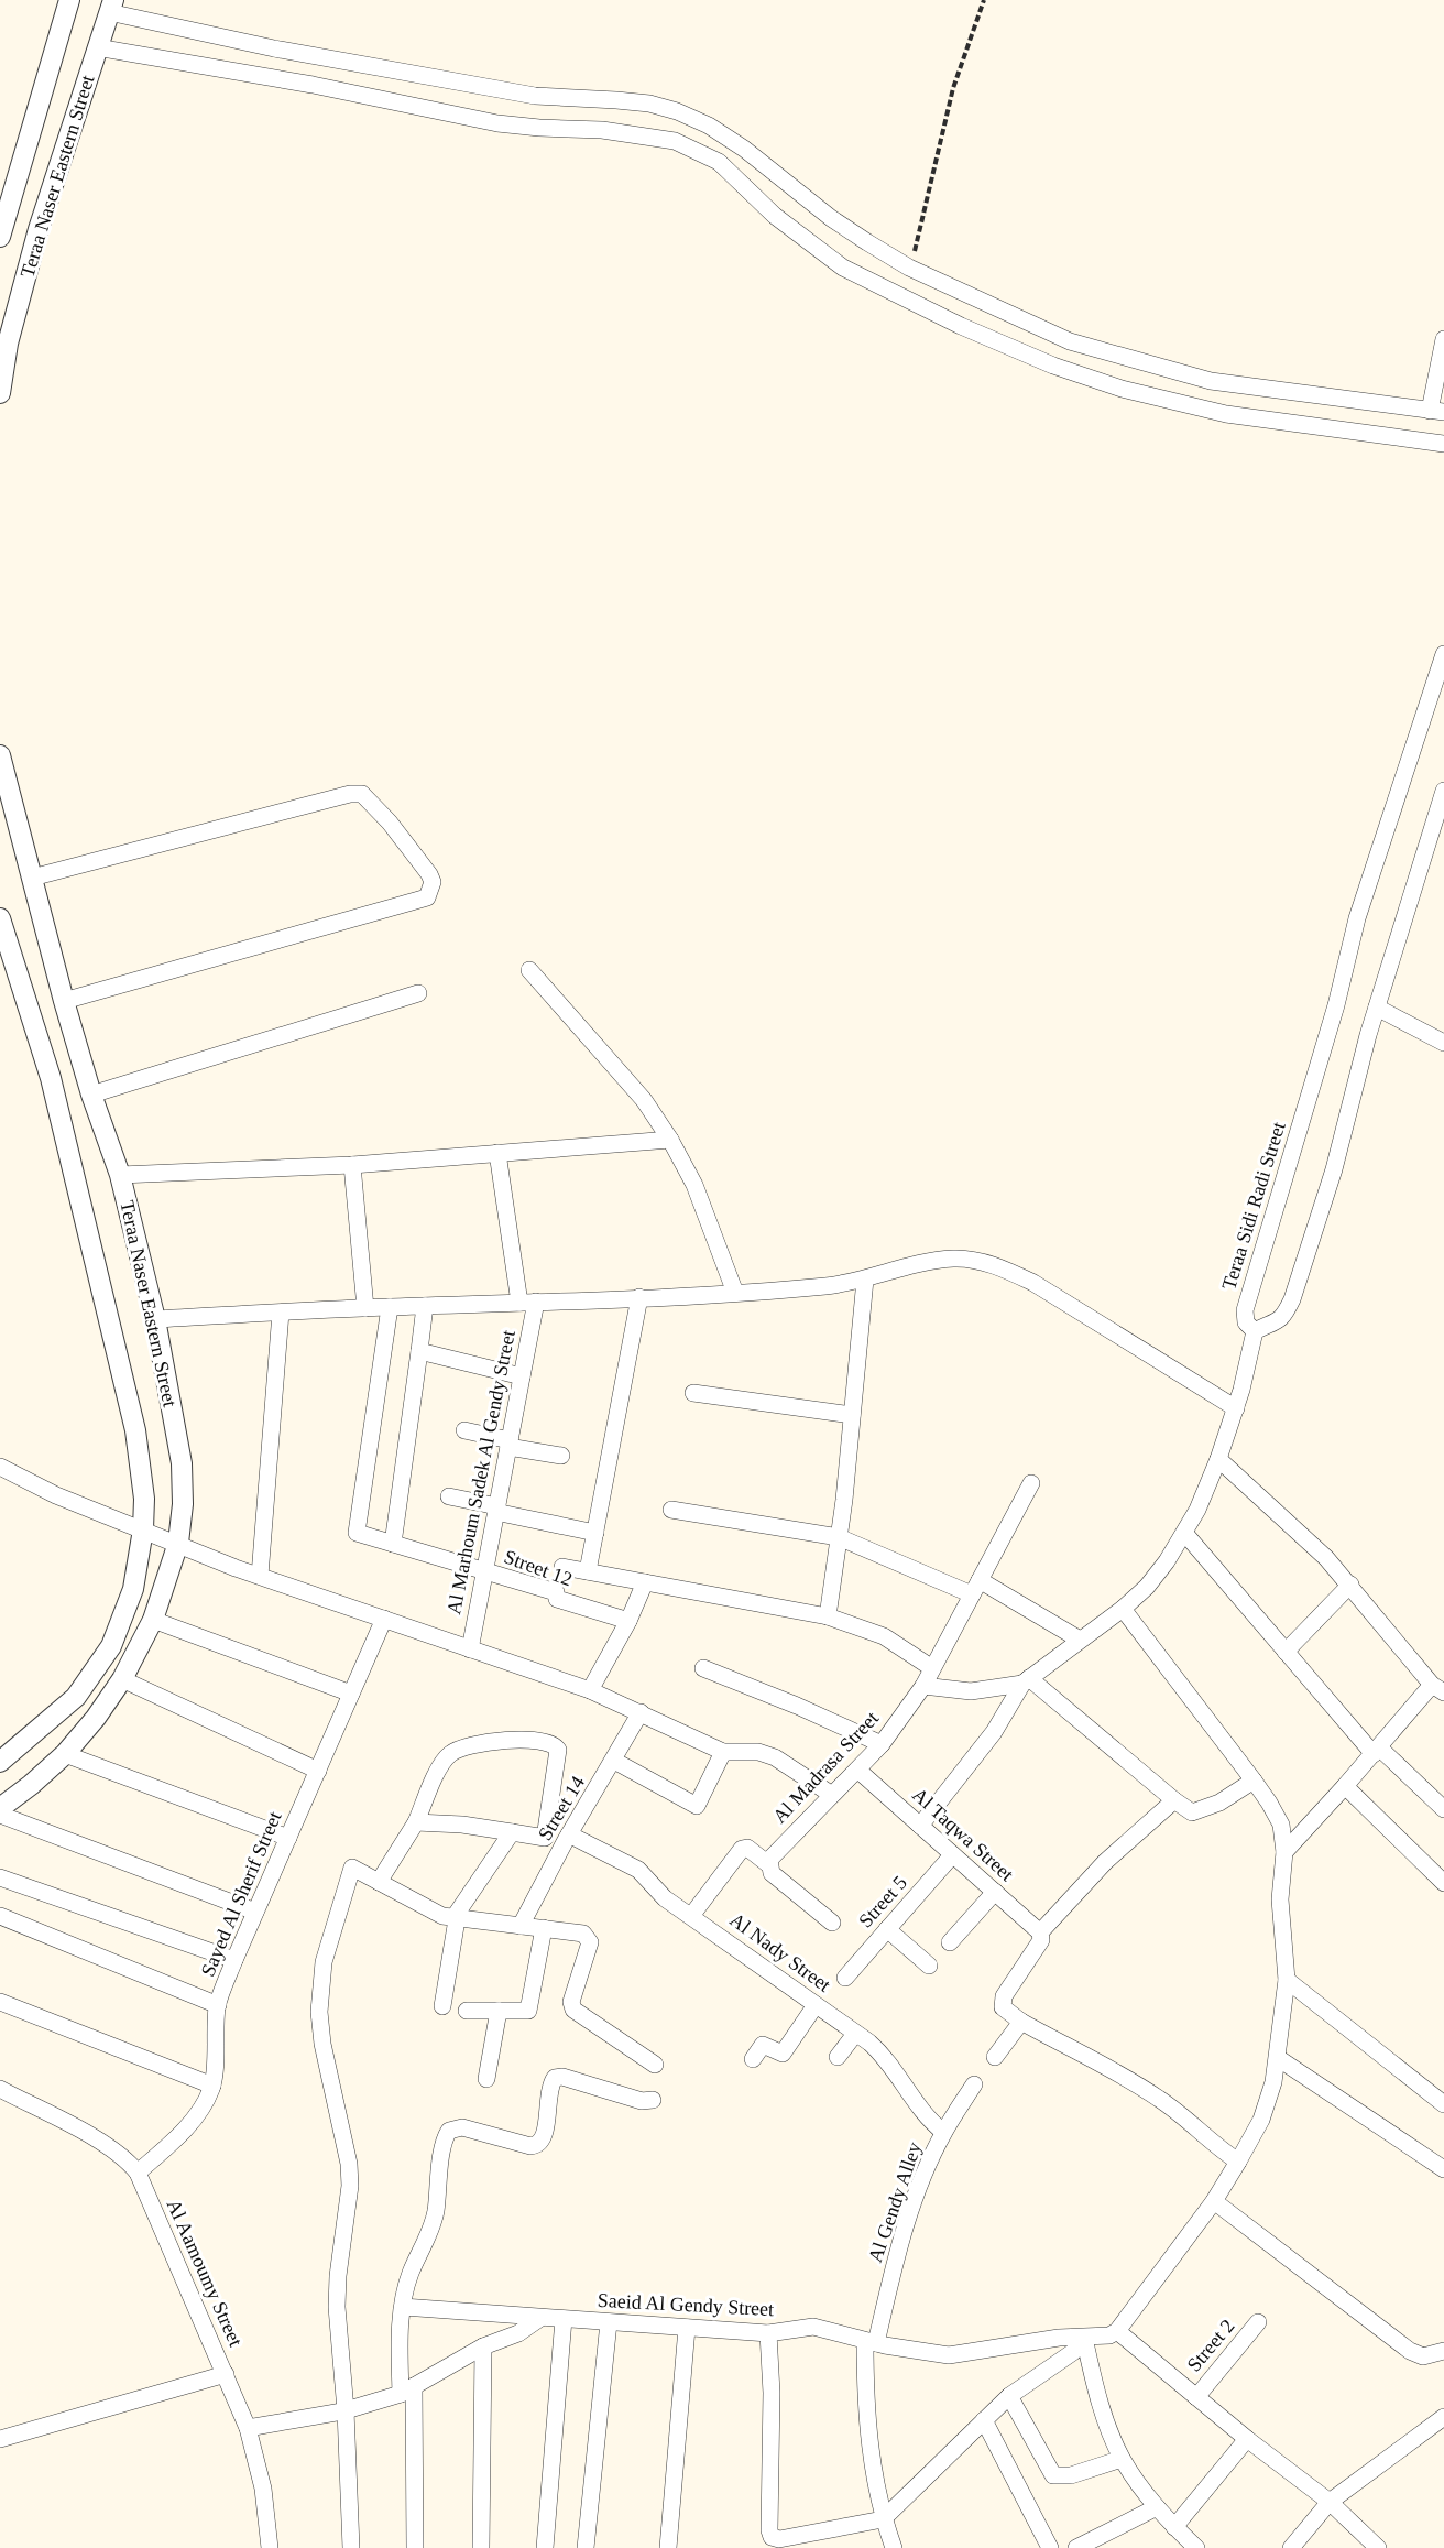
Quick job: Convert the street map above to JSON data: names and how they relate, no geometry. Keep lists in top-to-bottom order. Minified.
{"streets":{"street":["Teraa Naser Eastern Street","Teraa Sidi Radi Street","Al Marhoum Sadek Al Gendy Street","Street 12","Al Madrasa Street","Street 14","Al Taqwa Street","Sayed Al Sherif Street","Street 5","Al Nady Street","Al Gendy Alley","Al Aamoumy Street","Saeid Al Gendy Street","Street 2"]},"crossings":[["Teraa Sidi Radi Street","Al Taqwa Street"],["Al Marhoum Sadek Al Gendy Street","Street 12"],["Al Madrasa Street","Al Taqwa Street"],["Street 14","Al Nady Street"],["Al Taqwa Street","Street 5"],["Sayed Al Sherif Street","Al Aamoumy Street"],["Al Nady Street","Al Gendy Alley"],["Al Gendy Alley","Saeid Al Gendy Street"]]}
